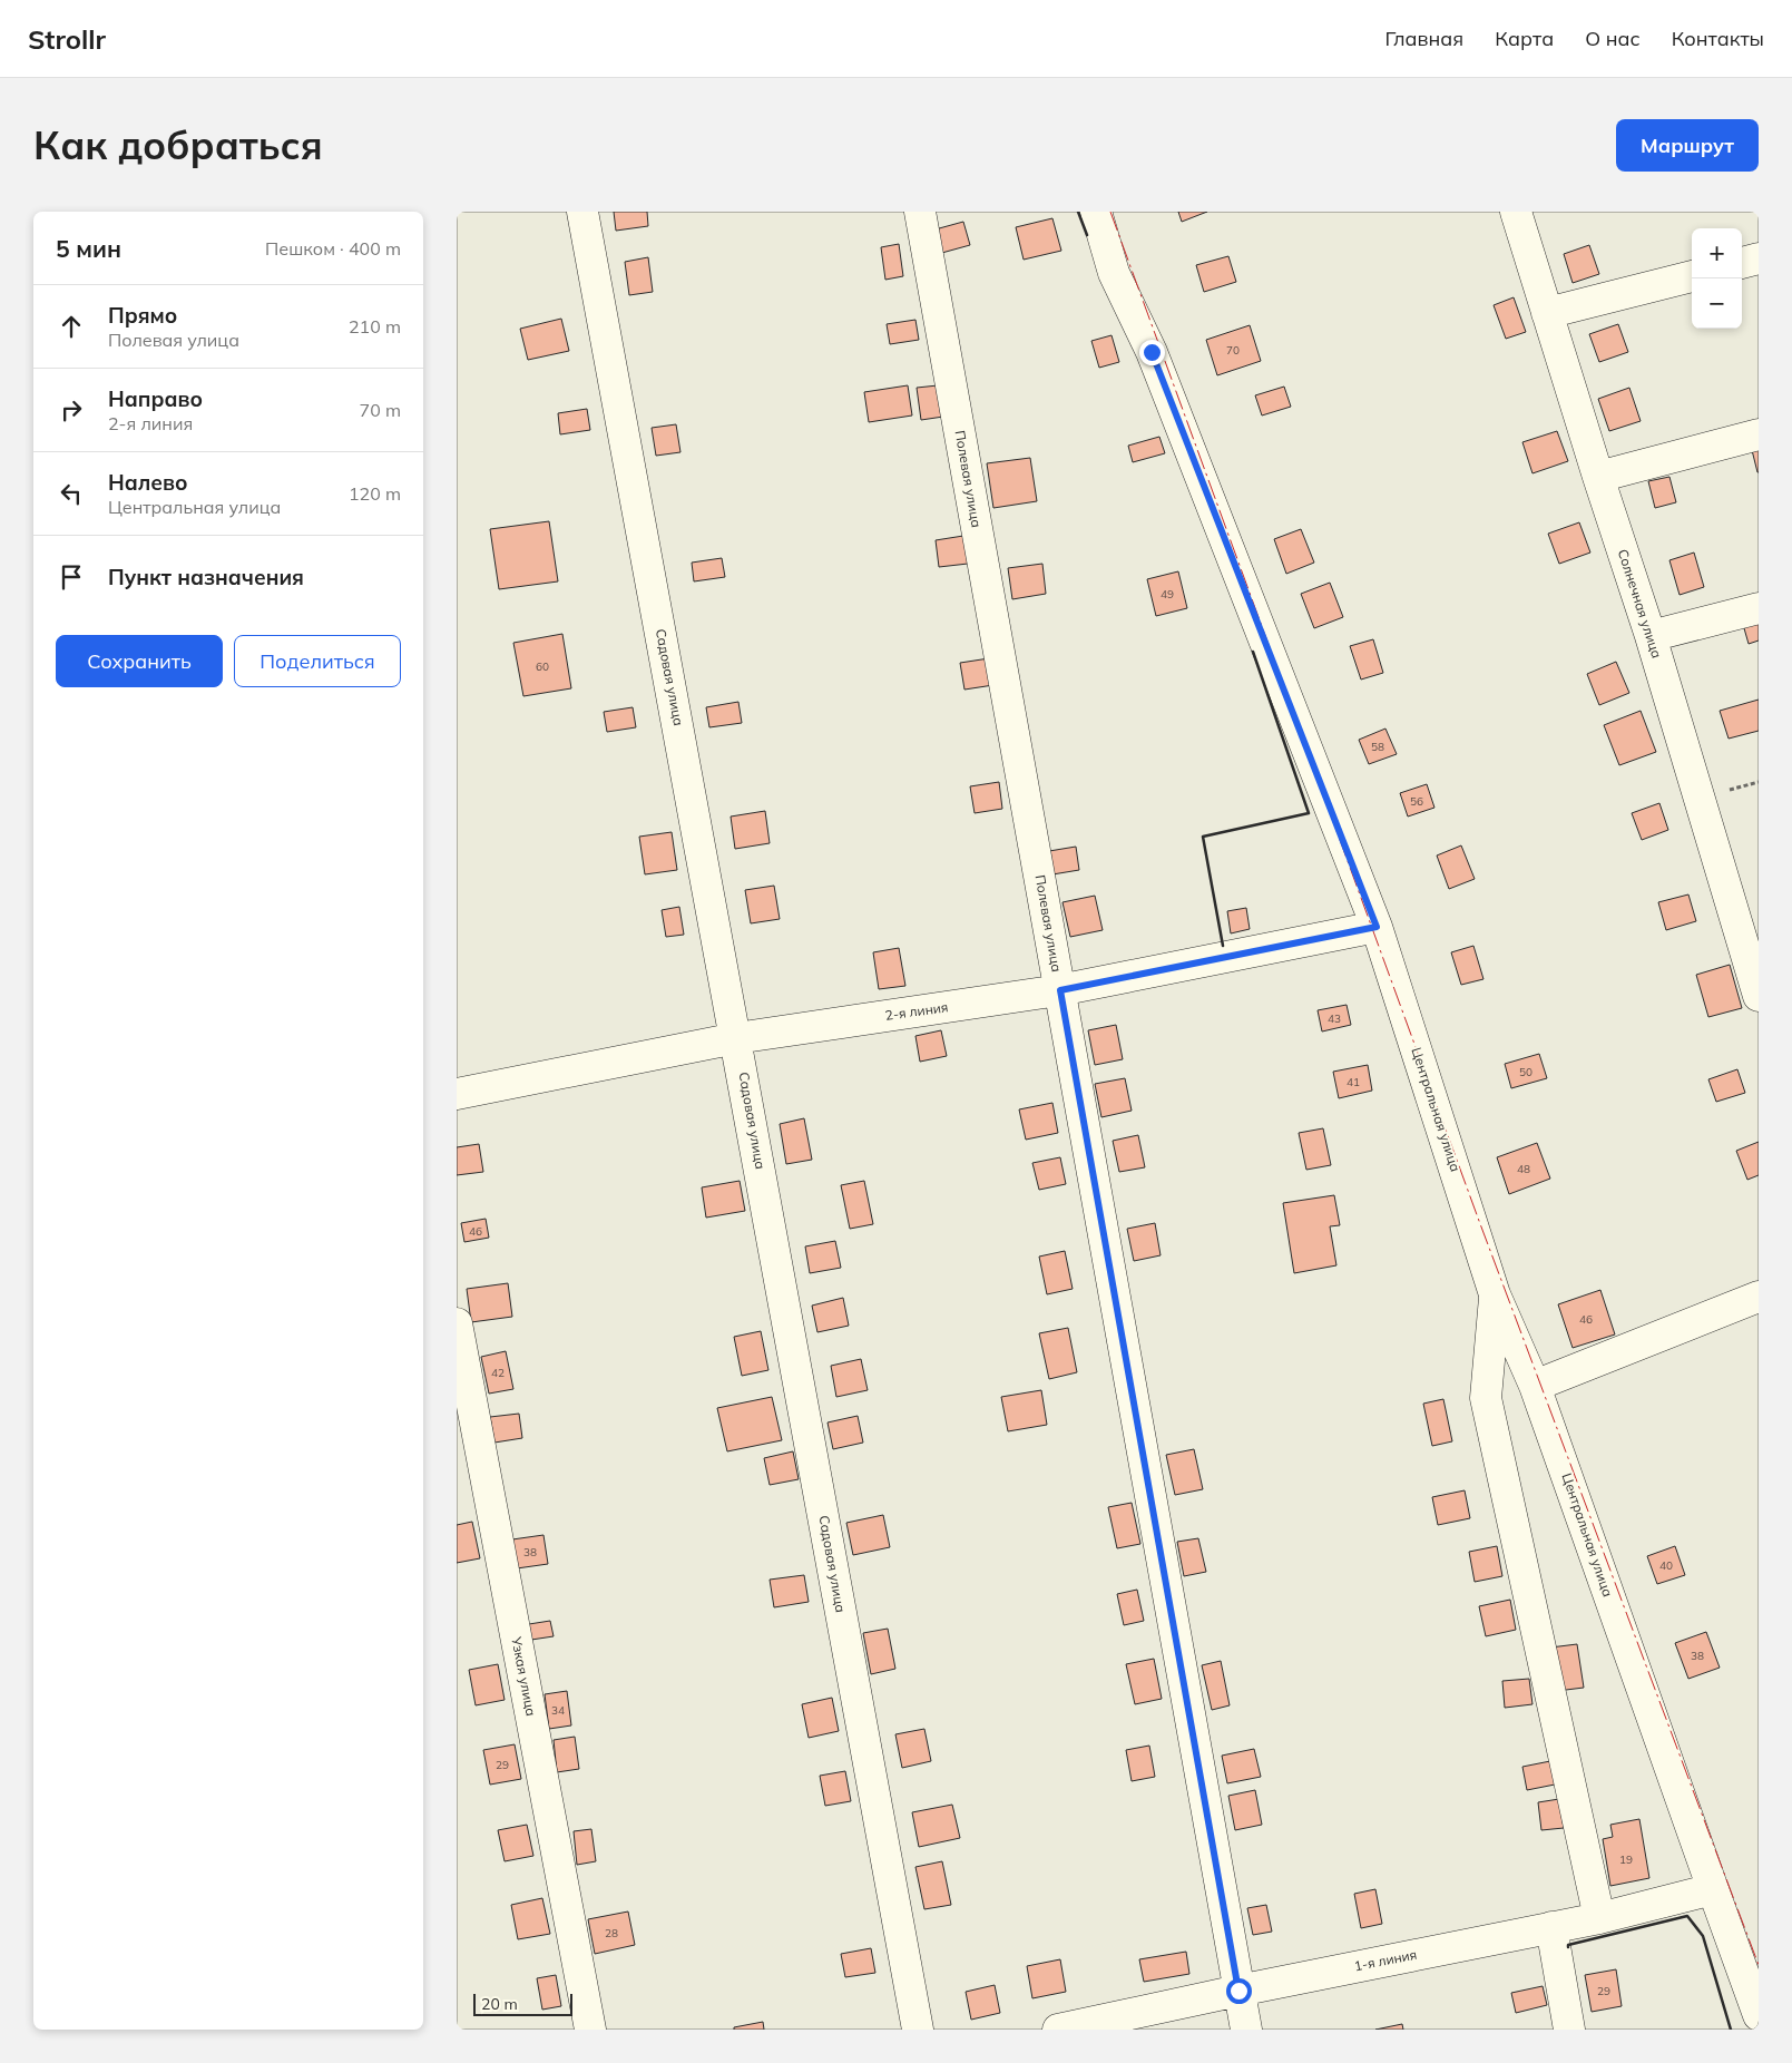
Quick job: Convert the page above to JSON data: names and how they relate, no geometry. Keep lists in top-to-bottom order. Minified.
{"streets":{"street":["Полевая улица","Солнечная улица","Садовая улица","2-я линия","Центральная улица","Узкая улица","1-я линия"]},"crossings":[["Полевая улица","2-я линия"],["Полевая улица","1-я линия"],["Садовая улица","2-я линия"],["2-я линия","Центральная улица"],["Центральная улица","1-я линия"]],"house_numbers":["70","49","60","58","56","43","50","41","48","46","46","42","38","40","38","34","29","19","28","29"],"scale_bar":"20 m","page":{"header":"Strollr","nav":["Главная","Карта","О нас","Контакты"],"buttons":["Маршрут",["Сохранить","Поделиться"]],"title":"Как добраться","heading":["5 мин","Пешком · 400 m"],"map_buttons":["+","−"],"list":[["Прямо","Полевая улица","210 m"],["Направо","2-я линия","70 m"],["Налево","Центральная улица","120 m"],"Пункт назначения"],"scale":"20 m"}}
